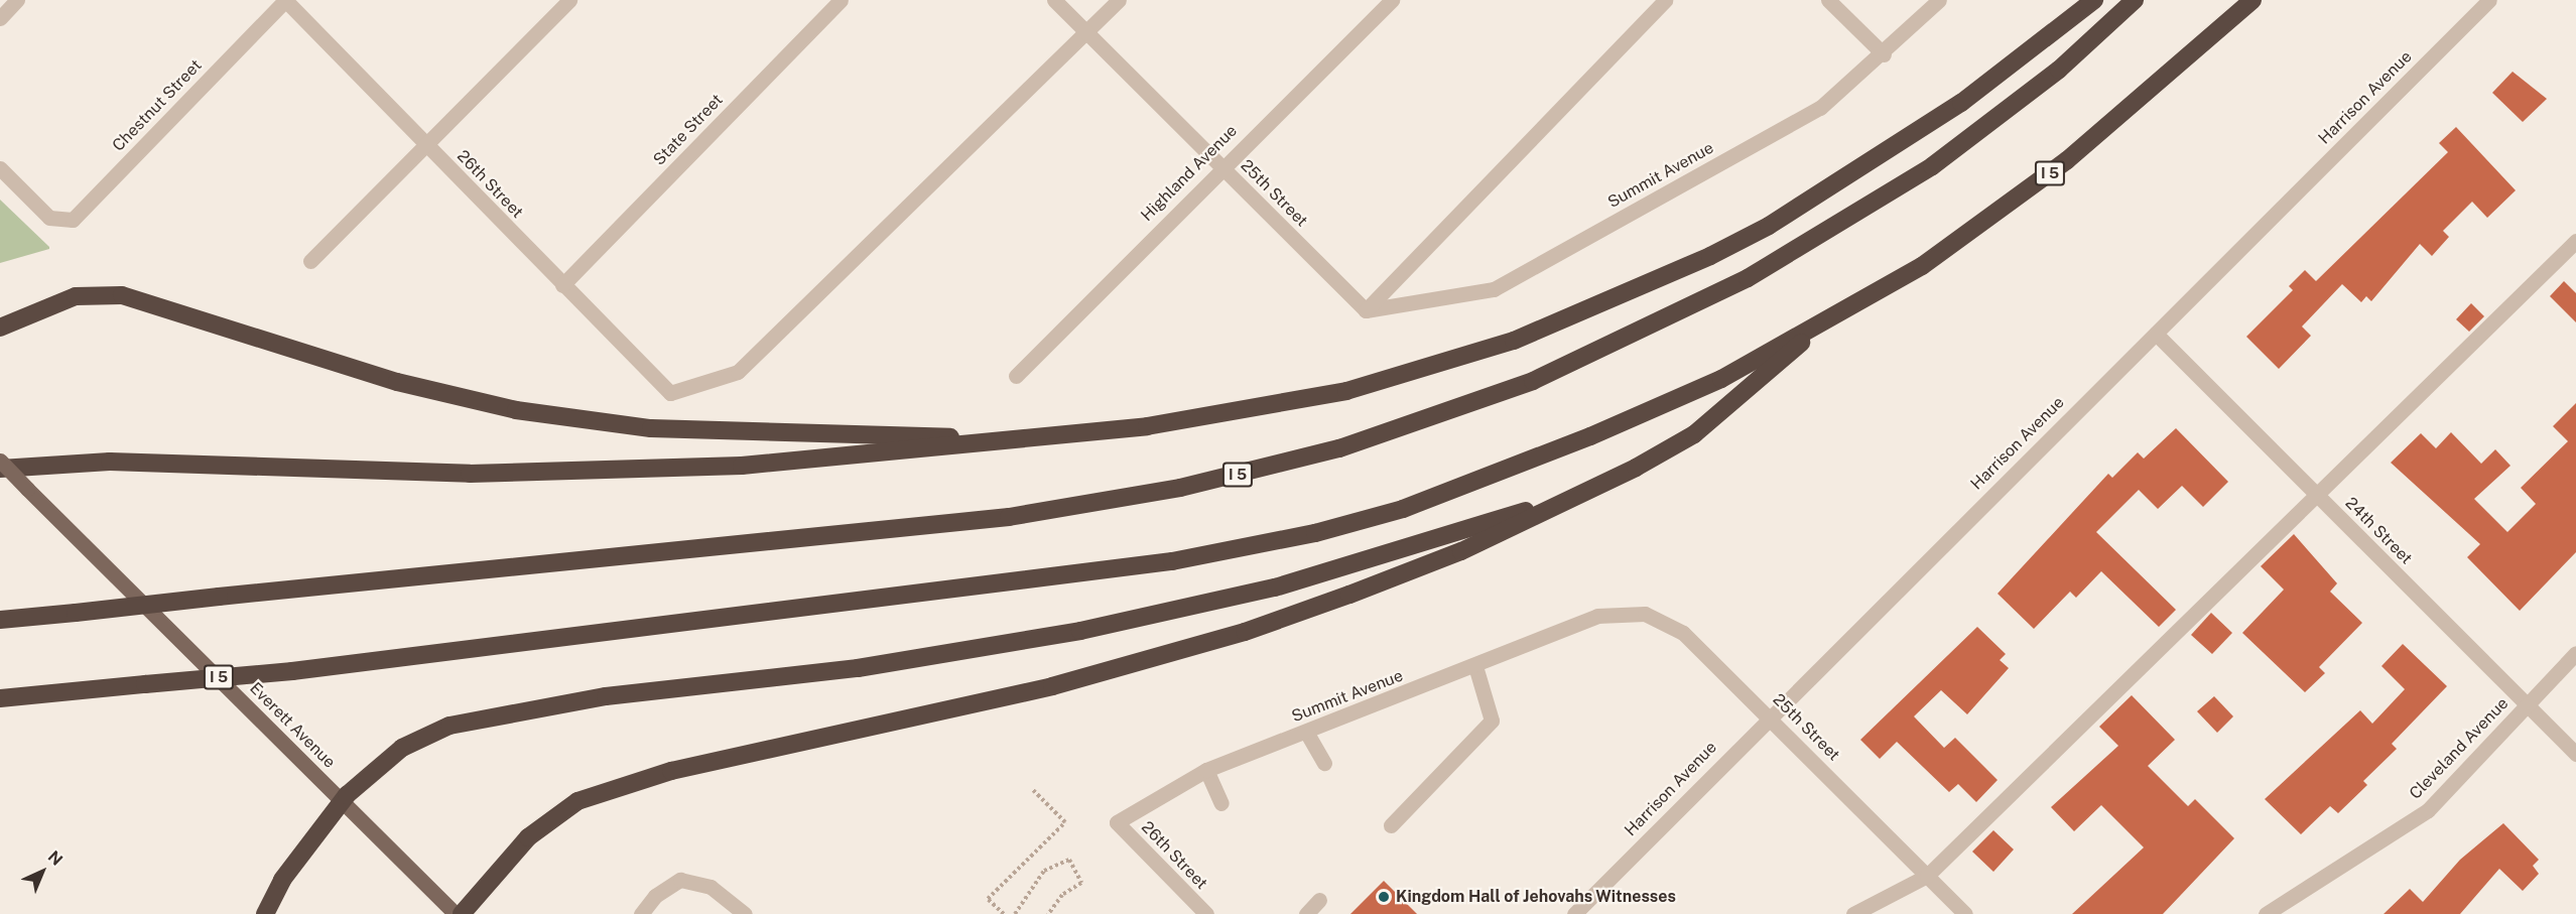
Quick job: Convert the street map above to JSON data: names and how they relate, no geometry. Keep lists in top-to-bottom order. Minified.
{"streets":{"highway":["I 5"],"main road":["Everett Avenue"],"street":["Harrison Avenue","Chestnut Street","State Street","Highland Avenue","Summit Avenue","26th Street","25th Street","24th Street","Cleveland Avenue"]},"crossings":[["Harrison Avenue","25th Street"],["Harrison Avenue","24th Street"],["Chestnut Street","26th Street"],["State Street","26th Street"],["Highland Avenue","25th Street"],["Summit Avenue","26th Street"],["Summit Avenue","25th Street"],["26th Street","25th Street"],["24th Street","Cleveland Avenue"]],"places":["Kingdom Hall of Jehovahs Witnesses"],"north":"top right"}
